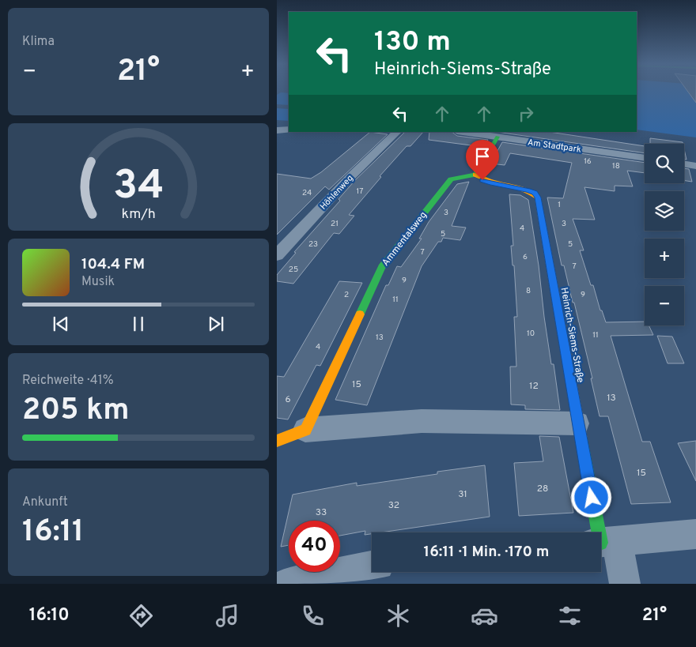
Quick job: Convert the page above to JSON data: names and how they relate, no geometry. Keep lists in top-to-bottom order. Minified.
{"streets":{"street":["Am Stadtpark","Höhlenweg","Ammentalsweg","Heinrich-Siems-Straße"]},"crossings":[["Ammentalsweg","Heinrich-Siems-Straße"]],"house_numbers":["16","18","17","24","1","3","21","3","4","5","23","5","7","6","7","25","9","8","2","9","11","10","11","13","4","15","12","13","6","15","28","31","32","33"],"page":{"tile":["Klima",["Reichweite · 41%","205 km"],["Ankunft","16:11"]],"turn":["130 m","Heinrich-Siems-Straße"],"heat":["−","21°","+"],"map_buttons":["+","−"],"song":["104.4 FM","Musik"],"limit":"40","trip":"16:11 · 1 Min. · 170 m","tabs":["16:10","21°"],"gauge":["34","km/h"]}}
